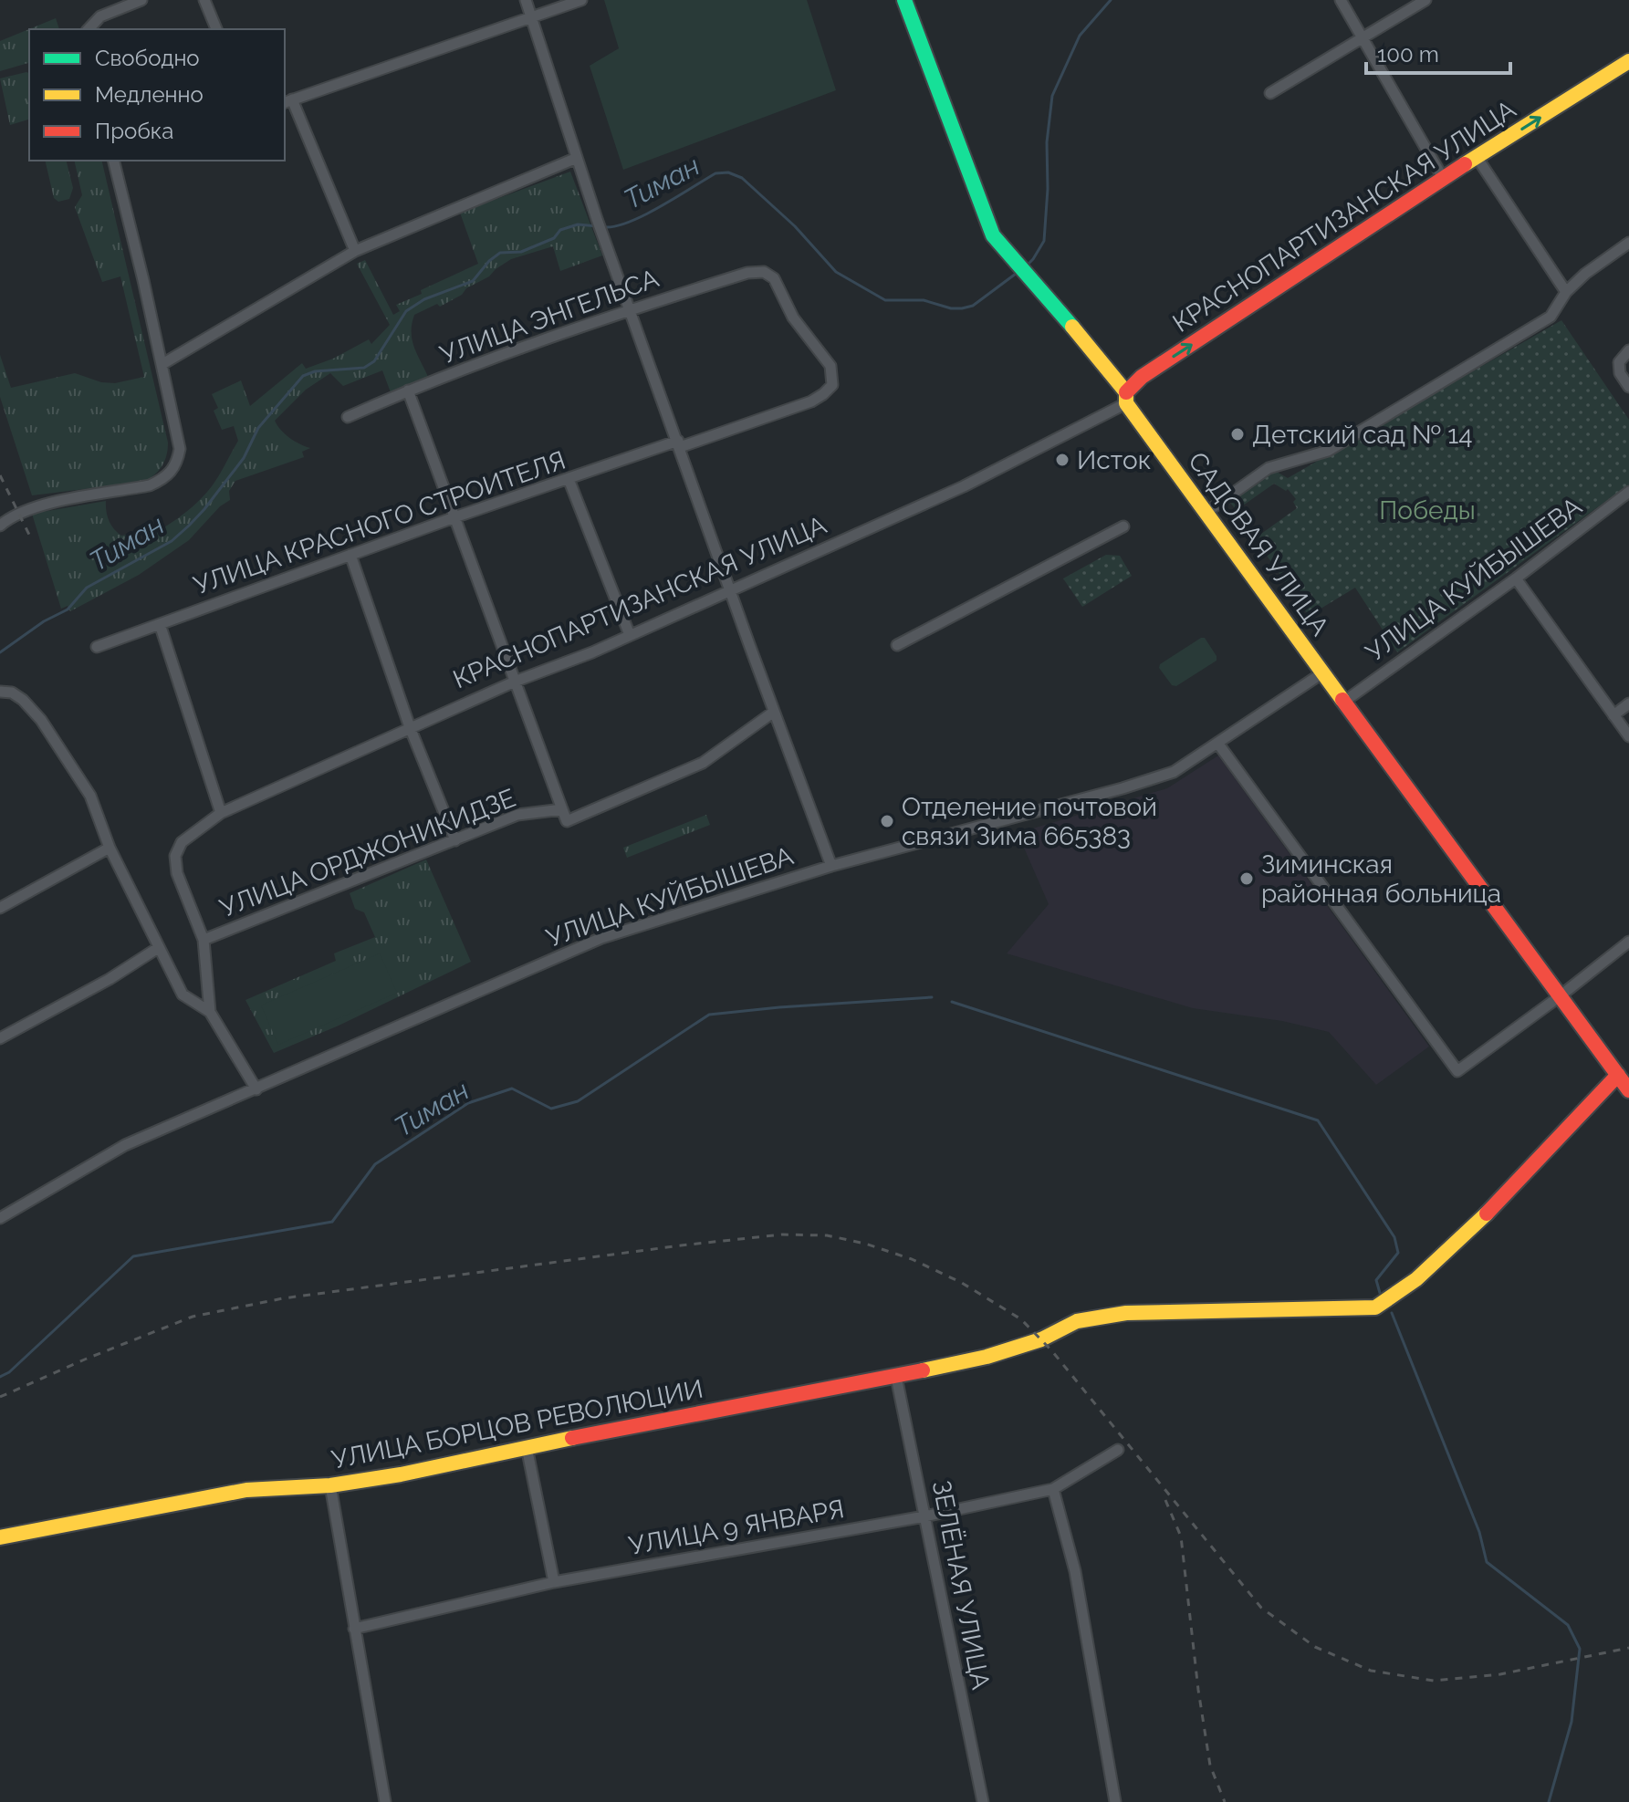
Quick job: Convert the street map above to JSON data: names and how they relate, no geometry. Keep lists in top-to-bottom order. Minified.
{"streets":{"street":["КРАСНОПАРТИЗАНСКАЯ УЛИЦА","УЛИЦА ЭНГЕЛЬСА","УЛИЦА КРАСНОГО СТРОИТЕЛЯ","САДОВАЯ УЛИЦА","УЛИЦА КУЙБЫШЕВА","УЛИЦА ОРДЖОНИКИДЗЕ","УЛИЦА БОРЦОВ РЕВОЛЮЦИИ","УЛИЦА 9 ЯНВАРЯ","ЗЕЛЁНАЯ УЛИЦА"]},"crossings":[["КРАСНОПАРТИЗАНСКАЯ УЛИЦА","САДОВАЯ УЛИЦА"],["КРАСНОПАРТИЗАНСКАЯ УЛИЦА","УЛИЦА ОРДЖОНИКИДЗЕ"],["УЛИЦА ЭНГЕЛЬСА","УЛИЦА КРАСНОГО СТРОИТЕЛЯ"],["САДОВАЯ УЛИЦА","УЛИЦА КУЙБЫШЕВА"],["САДОВАЯ УЛИЦА","УЛИЦА БОРЦОВ РЕВОЛЮЦИИ"],["УЛИЦА БОРЦОВ РЕВОЛЮЦИИ","ЗЕЛЁНАЯ УЛИЦА"],["УЛИЦА 9 ЯНВАРЯ","ЗЕЛЁНАЯ УЛИЦА"]],"water":["Тиман"],"parks":["Победы"],"places":["Детский сад № 14","Исток","Отделение почтовой связи Зима 665383","Зиминская районная больница"],"legend":["Свободно","Медленно","Пробка"],"scale_bar":"100 m"}
